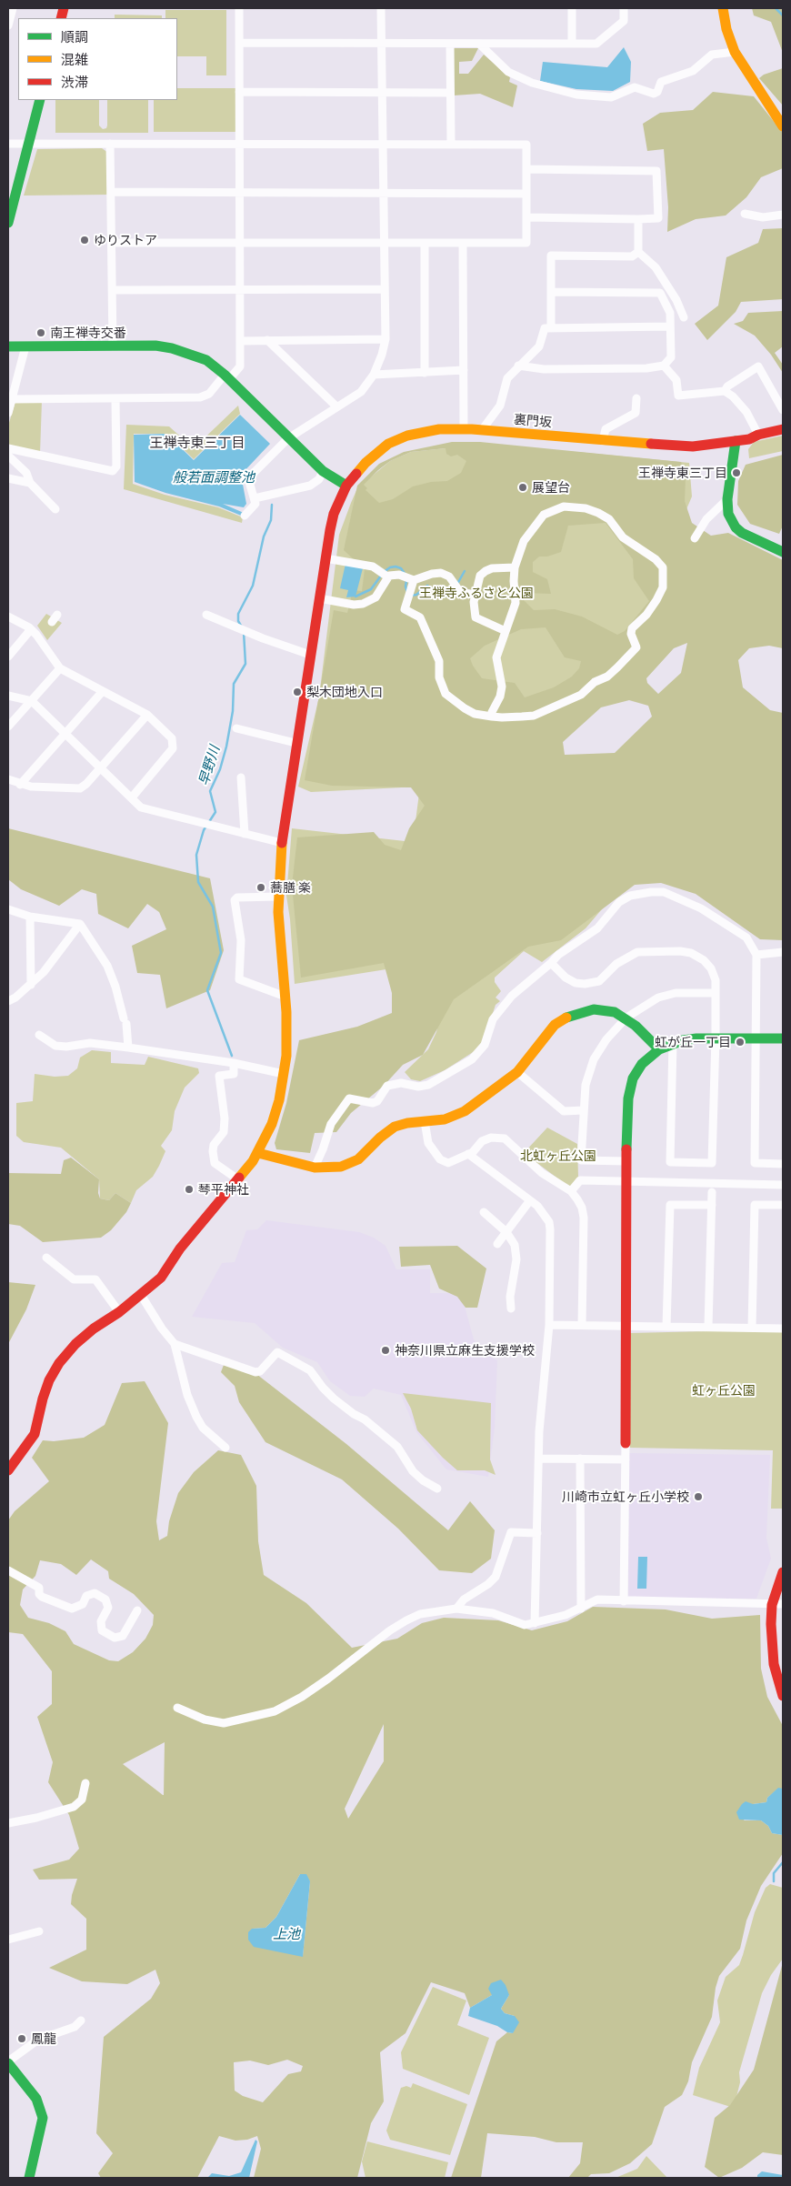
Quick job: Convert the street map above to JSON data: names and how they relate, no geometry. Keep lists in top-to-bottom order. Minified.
{"streets":{"street":["裏門坂"]},"districts":["王禅寺東三丁目"],"water":["般若面調整池","早野川","上池"],"parks":["王禅寺ふるさと公園","北虹ヶ丘公園","虹ヶ丘公園"],"places":["ゆりストア","南王禅寺交番","王禅寺東三丁目","展望台","梨木団地入口","蕎膳 楽","虹が丘一丁目","琴平神社","神奈川県立麻生支援学校","川崎市立虹ヶ丘小学校","鳳龍"],"legend":["順調","混雑","渋滞"]}
